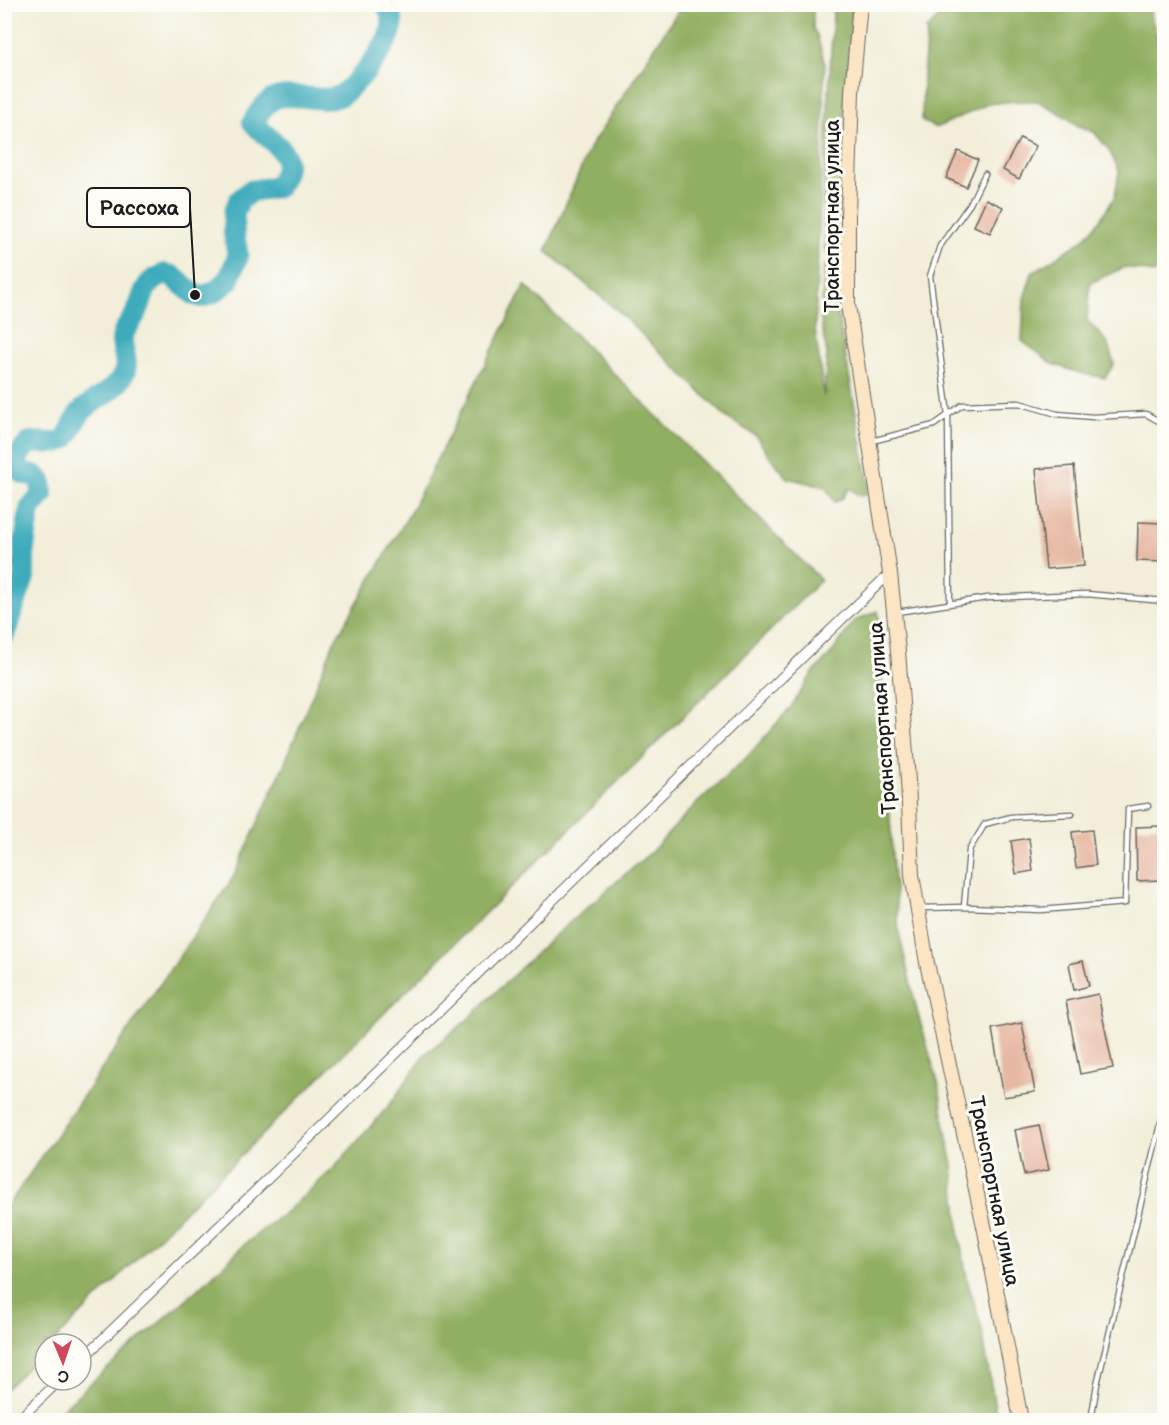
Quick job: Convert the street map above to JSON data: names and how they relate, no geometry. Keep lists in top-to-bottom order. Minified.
{"streets":{"main road":["Транспортная улица"]},"places":["Рассоха"],"north":"bottom"}
